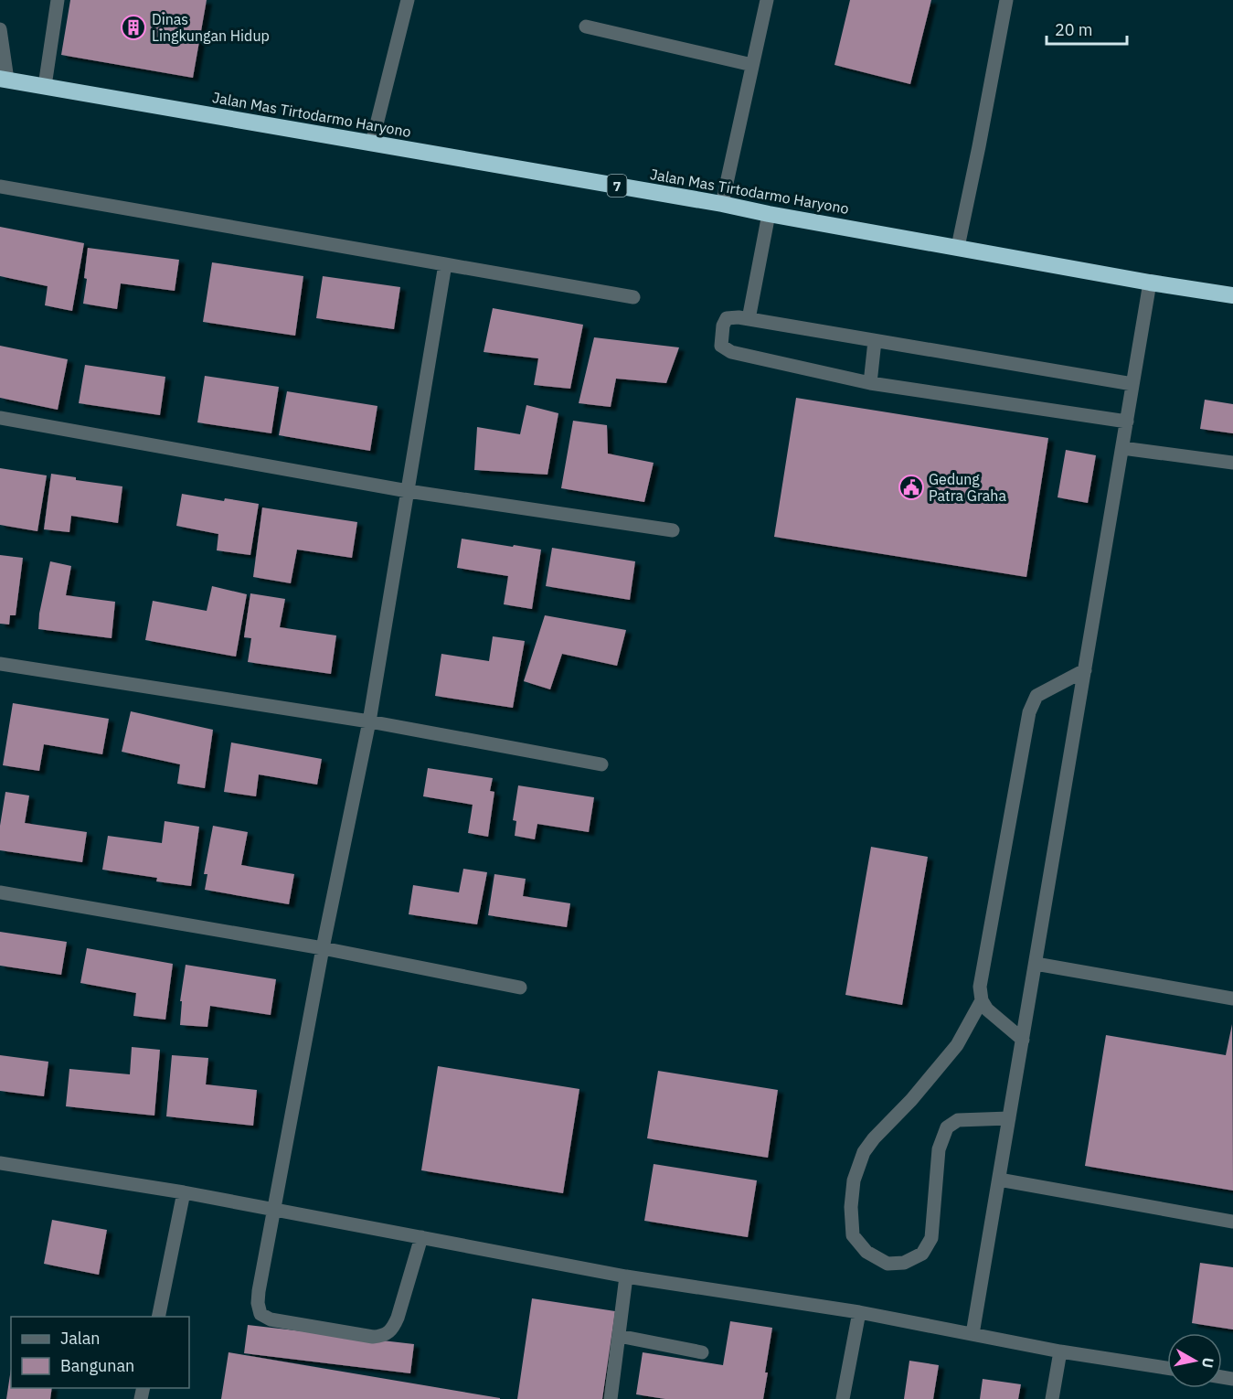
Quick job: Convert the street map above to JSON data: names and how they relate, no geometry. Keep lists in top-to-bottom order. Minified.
{"streets":{"highway":["Jalan Mas Tirtodarmo Haryono","7"]},"places":{"building":["Dinas Lingkungan Hidup"],"public building":["Gedung Patra Graha"]},"legend":["Jalan","Bangunan"],"scale_bar":"20 m","north":"right"}
